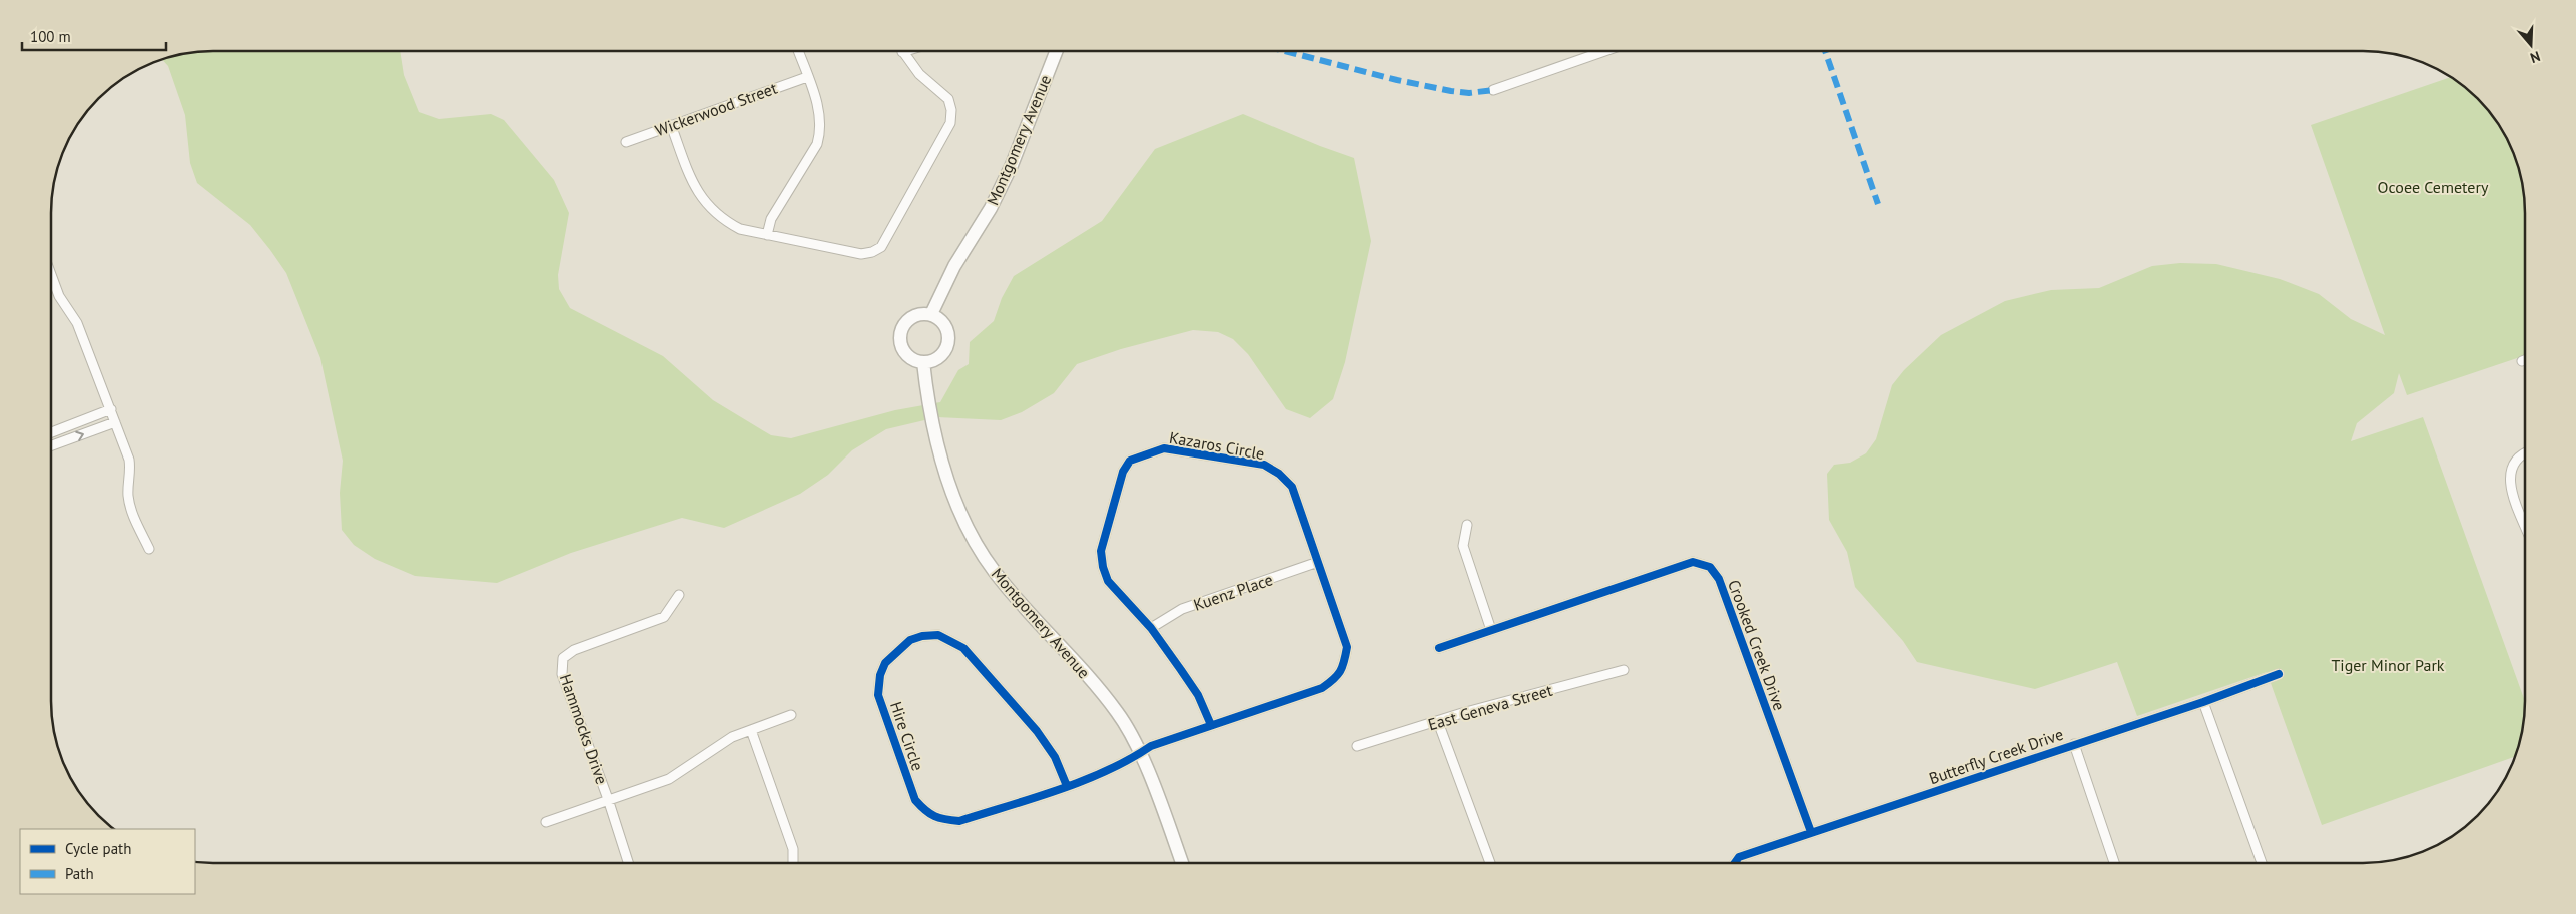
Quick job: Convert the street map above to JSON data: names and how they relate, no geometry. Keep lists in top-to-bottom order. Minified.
{"streets":{"street":["Wickerwood Street","Montgomery Avenue","Kazaros Circle","Kuenz Place","Crooked Creek Drive","East Geneva Street","Hammocks Drive","Hire Circle","Butterfly Creek Drive"]},"crossings":[["Montgomery Avenue","Kazaros Circle"],["Montgomery Avenue","Hire Circle"],["Kazaros Circle","Kuenz Place"],["Kazaros Circle","Hire Circle"],["Crooked Creek Drive","Butterfly Creek Drive"]],"parks":["Ocoee Cemetery","Tiger Minor Park"],"legend":["Cycle path","Path"],"scale_bar":"100 m","north":"bottom"}
